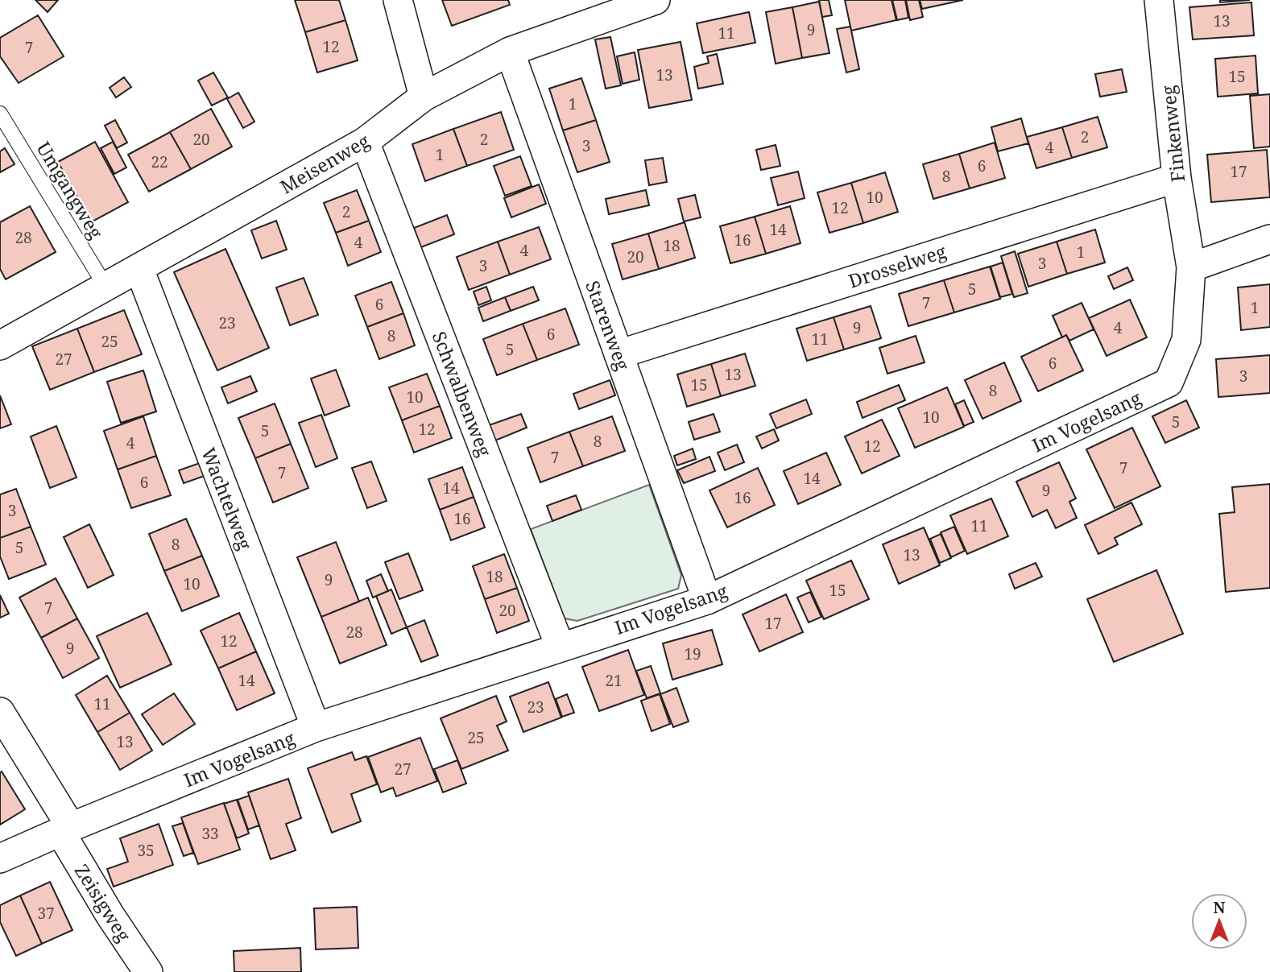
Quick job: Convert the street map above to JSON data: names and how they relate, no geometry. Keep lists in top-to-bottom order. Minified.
{"streets":{"street":["Finkenweg","Meisenweg","Drosselweg","Starenweg","Schwalbenweg","Im Vogelsang","Wachtelweg","Zeisigweg"],"lane":["Umgangweg"]},"crossings":[["Finkenweg","Drosselweg"],["Finkenweg","Im Vogelsang"],["Meisenweg","Umgangweg"],["Meisenweg","Starenweg"],["Meisenweg","Schwalbenweg"],["Meisenweg","Wachtelweg"],["Drosselweg","Starenweg"],["Starenweg","Im Vogelsang"],["Schwalbenweg","Im Vogelsang"],["Im Vogelsang","Wachtelweg"],["Im Vogelsang","Zeisigweg"]],"house_numbers":["13","9","11","12","7","13","15","1","2","20","2","3","4","1","22","6","17","8","10","12","2","14","28","16","4","18","4","1","20","3","3","5","7","6","1","23","9","4","6","8","11","25","5","27","6","13","3","15","8","10","10","5","12","5","8","4","12","7","7","7","14","6","14","9","16","3","16","11","8","5","13","18","9","10","15","7","20","17","28","12","9","19","14","21","11","23","25","13","27","33","35","37"],"north":"top"}
